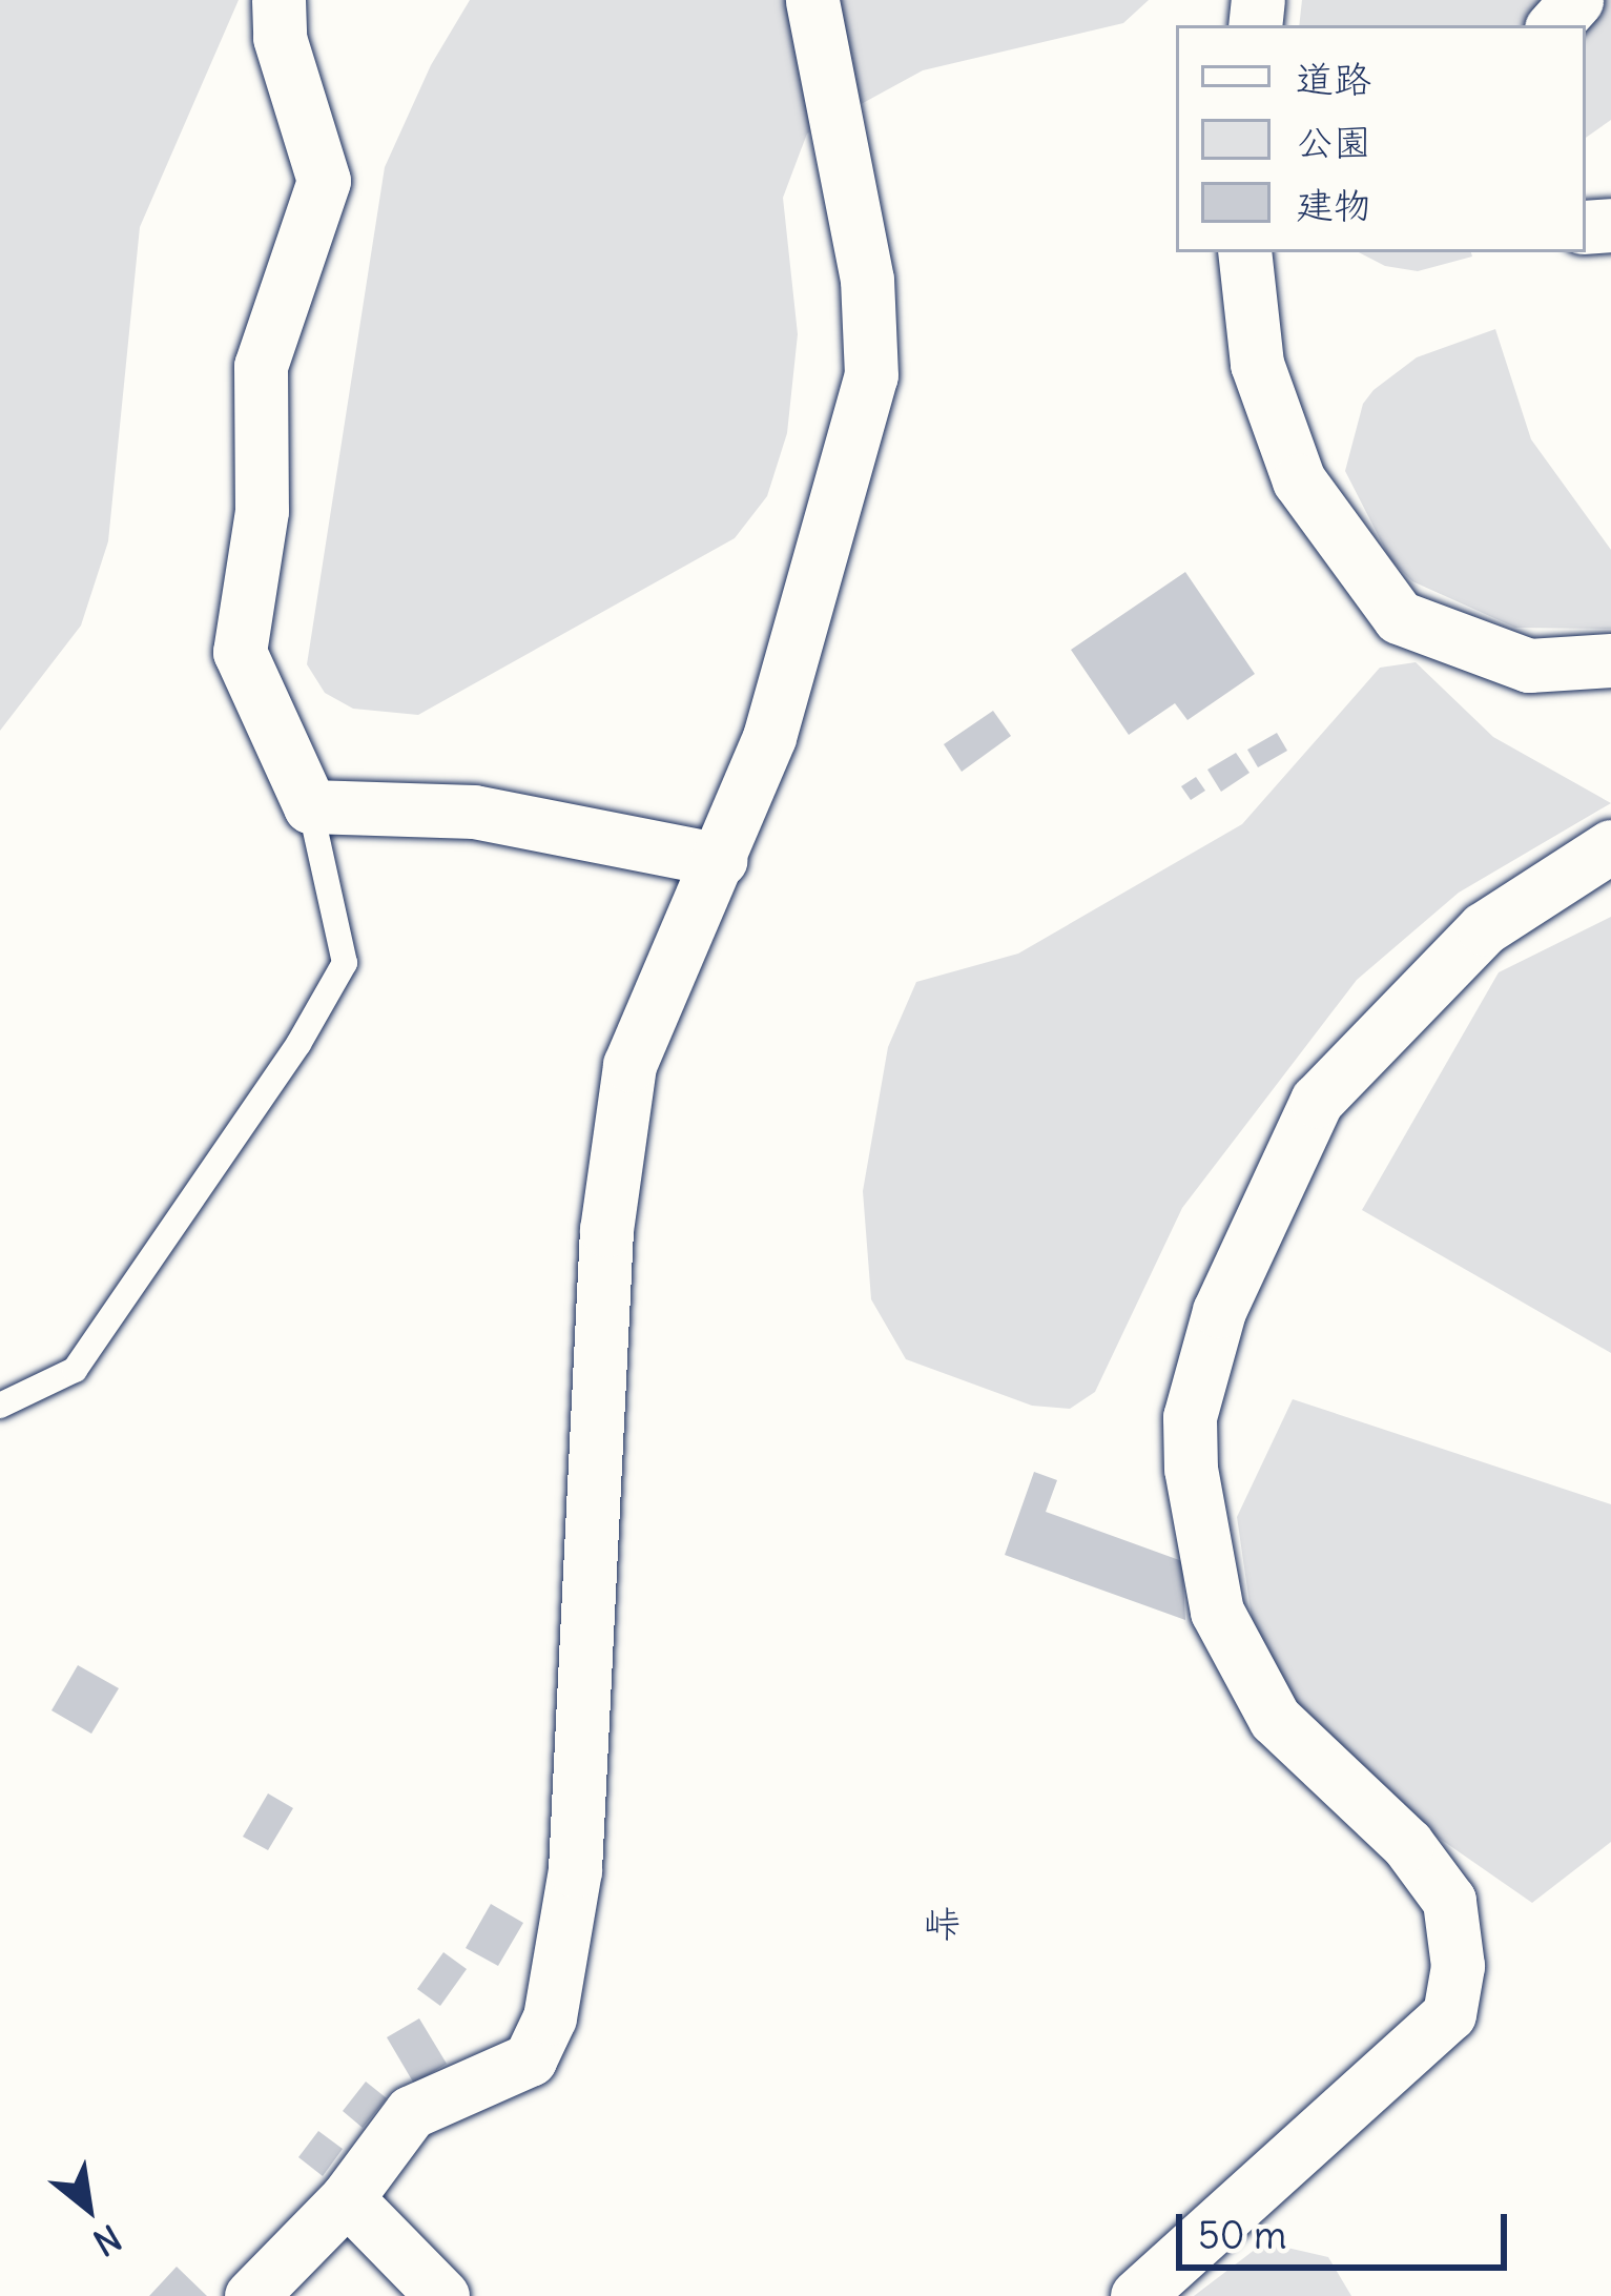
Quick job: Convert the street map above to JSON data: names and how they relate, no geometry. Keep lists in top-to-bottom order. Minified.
{"districts":["峠"],"legend":["道路","公園","建物"],"scale_bar":"50 m","north":"bottom right"}
